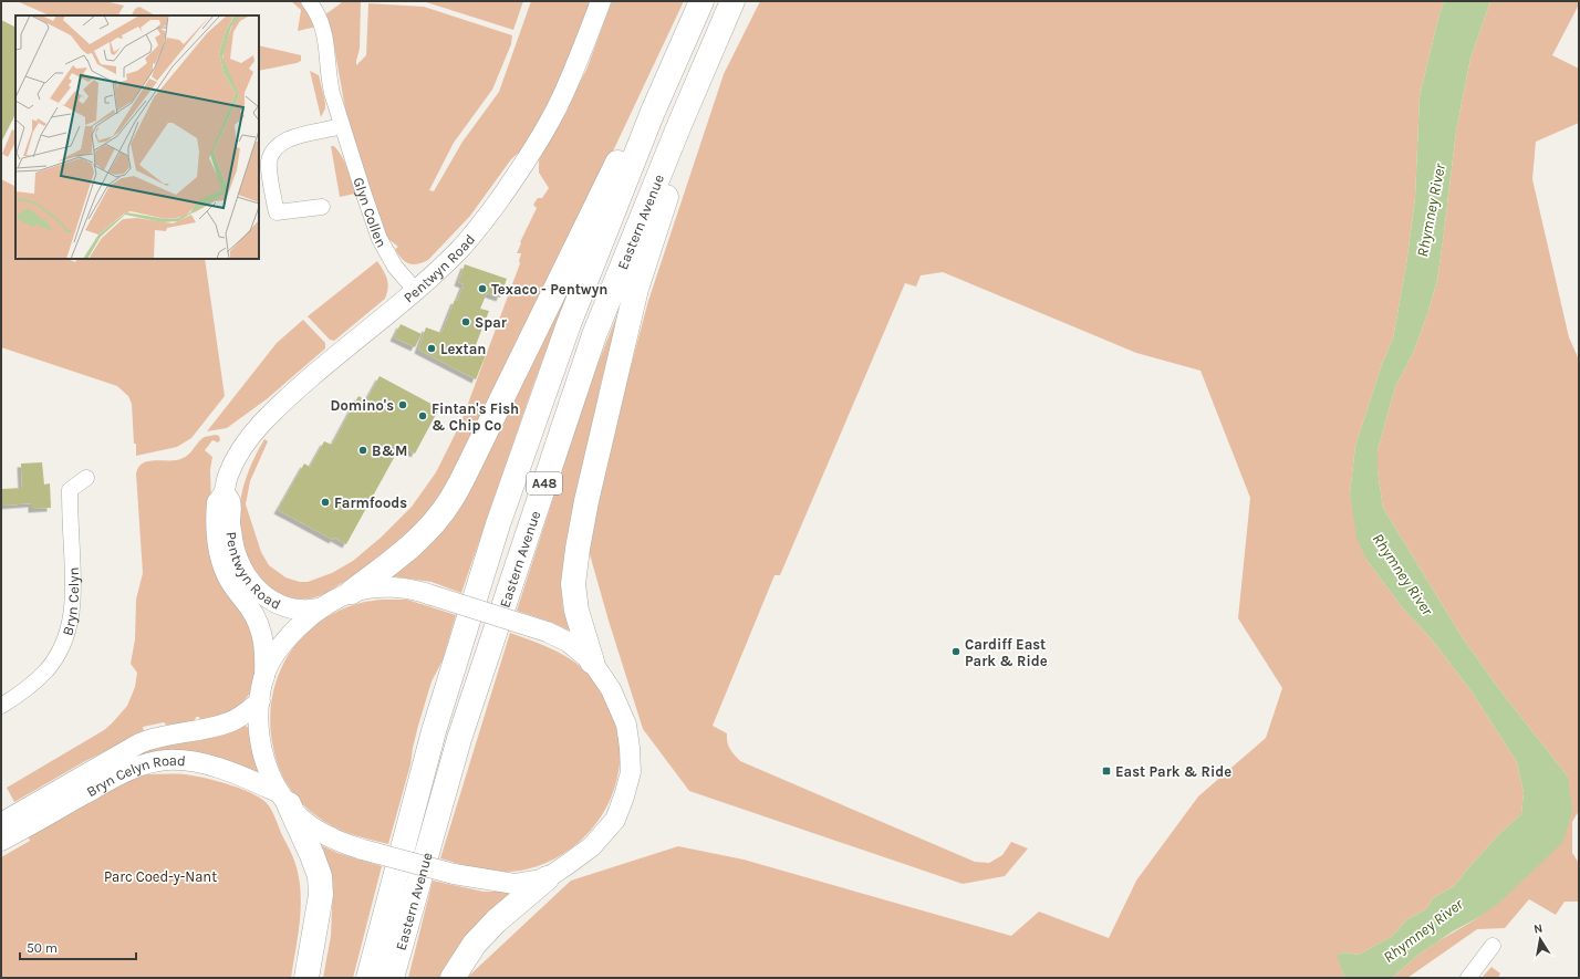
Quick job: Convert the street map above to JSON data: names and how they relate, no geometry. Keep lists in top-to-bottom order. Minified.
{"streets":{"highway":["Eastern Avenue","A48"],"street":["Glyn Collen","Pentwyn Road","Bryn Celyn","Bryn Celyn Road"]},"crossings":[["Glyn Collen","Pentwyn Road"]],"water":["Rhymney River"],"parks":["Parc Coed-y-Nant"],"places":{"other":["Texaco - Pentwyn","Spar","Lextan","Domino's","Fintan's Fish & Chip Co","B&M","Farmfoods","Cardiff East Park & Ride"],"transit":["East Park & Ride"]},"scale_bar":"50 m","north":"top"}
